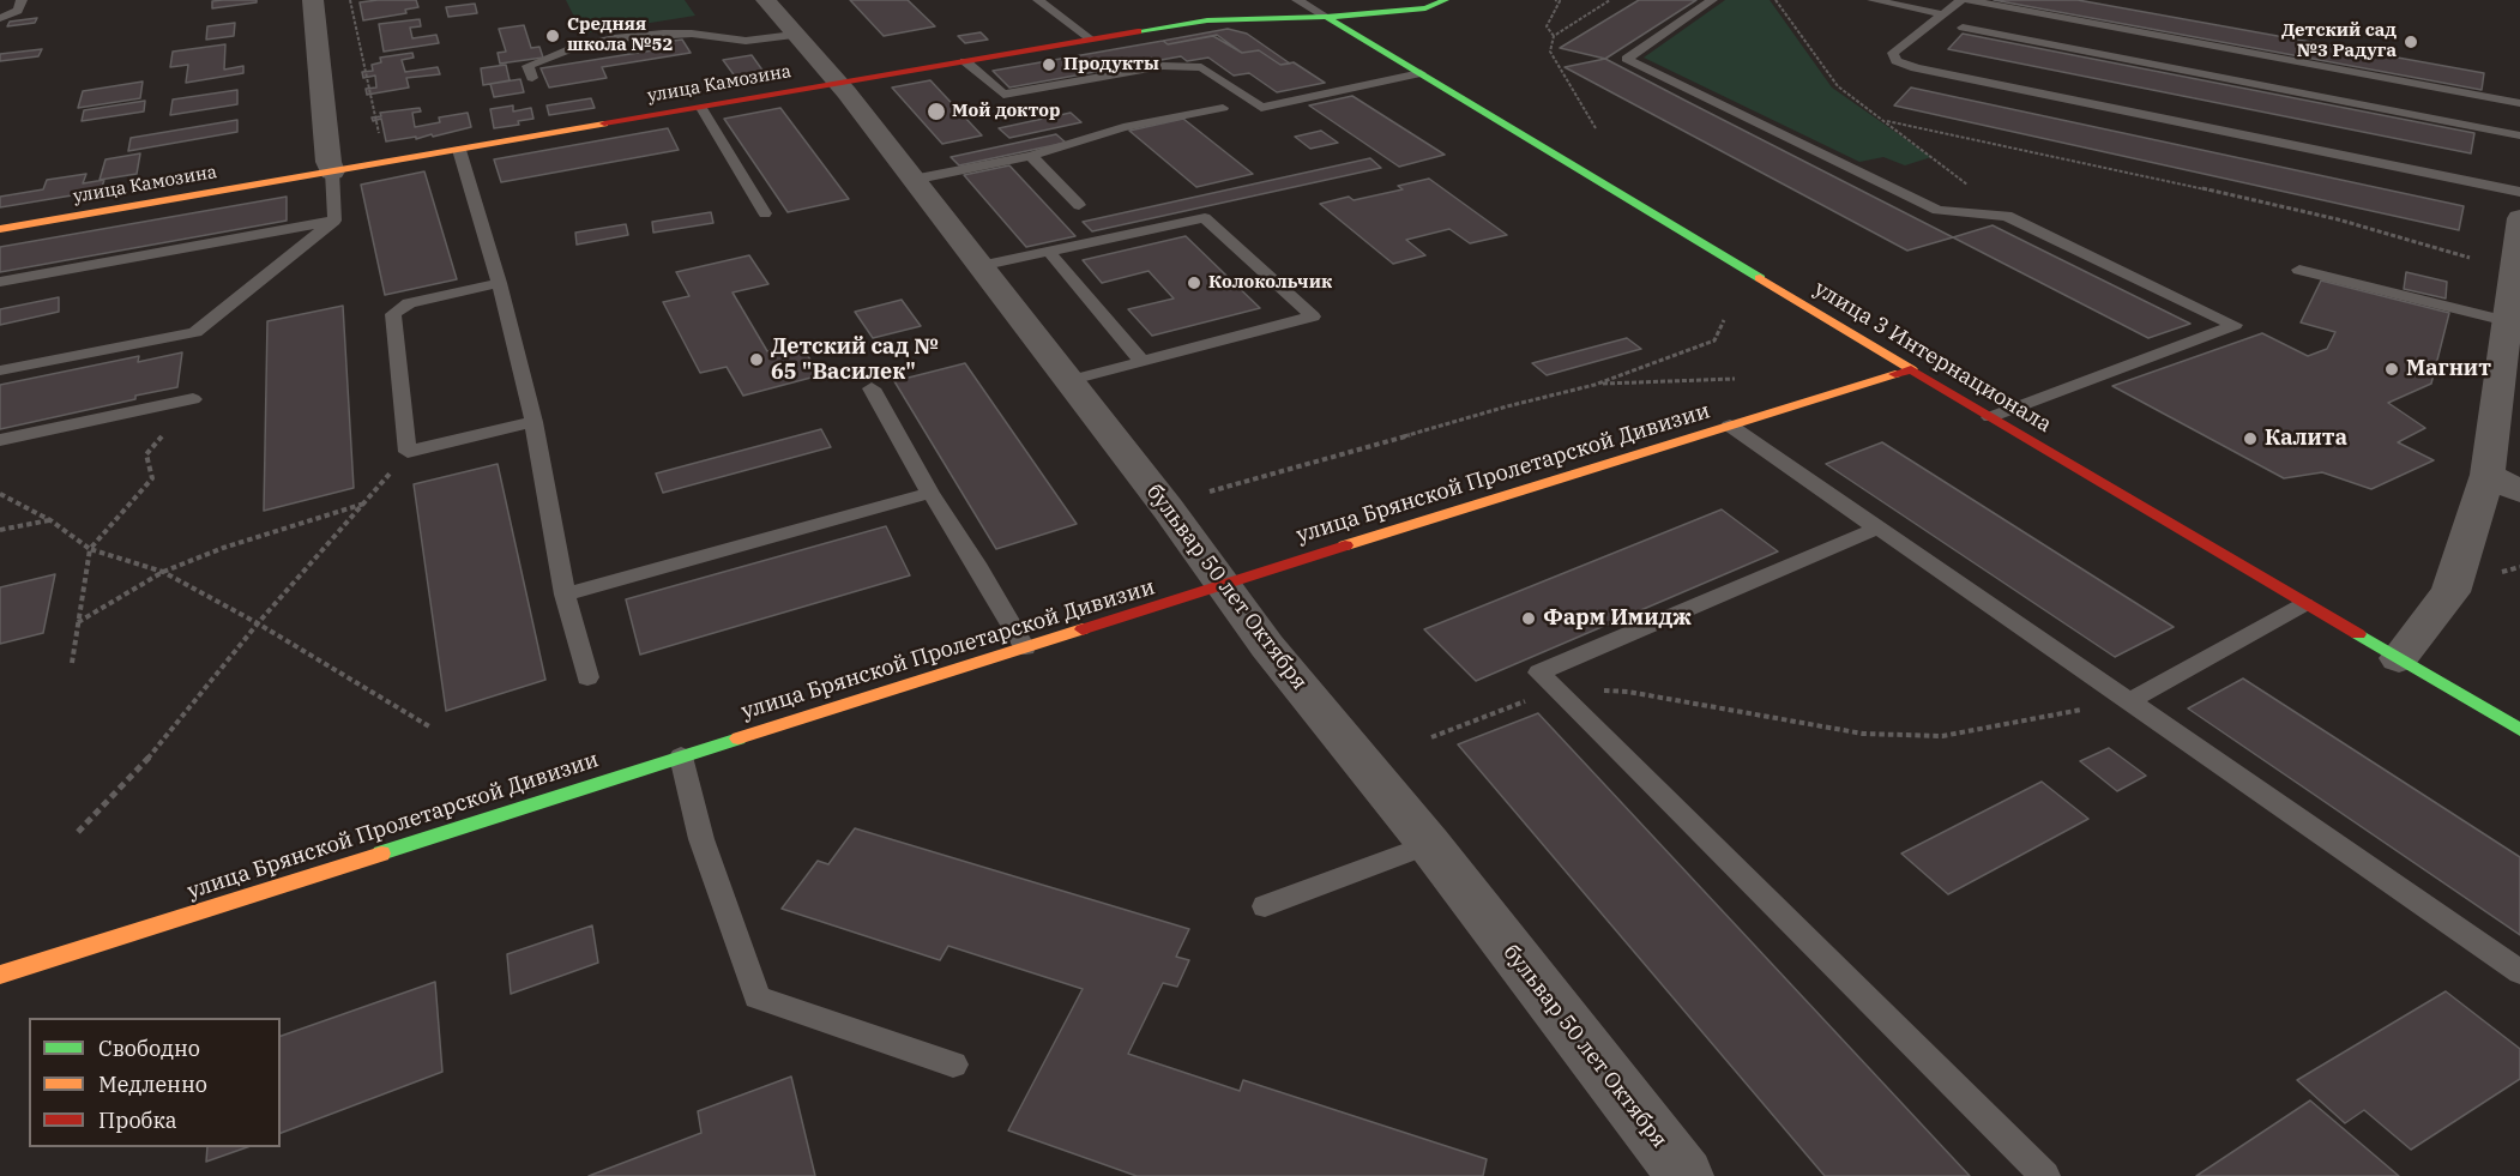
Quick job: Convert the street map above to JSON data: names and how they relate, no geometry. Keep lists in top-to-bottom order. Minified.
{"streets":{"street":["улица Камозина","улица 3 Интернационала","улица Брянской Пролетарской Дивизии","бульвар 50 лет Октября"]},"crossings":[["улица Камозина","улица 3 Интернационала"],["улица Камозина","бульвар 50 лет Октября"],["улица 3 Интернационала","улица Брянской Пролетарской Дивизии"],["улица Брянской Пролетарской Дивизии","бульвар 50 лет Октября"]],"places":["Средняя школа №52","Детский сад №3 Радуга","Продукты","Мой доктор","Колокольчик","Детский сад № 65 \"Василек\"","Магнит","Калита","Фарм Имидж"],"legend":["Свободно","Медленно","Пробка"]}
